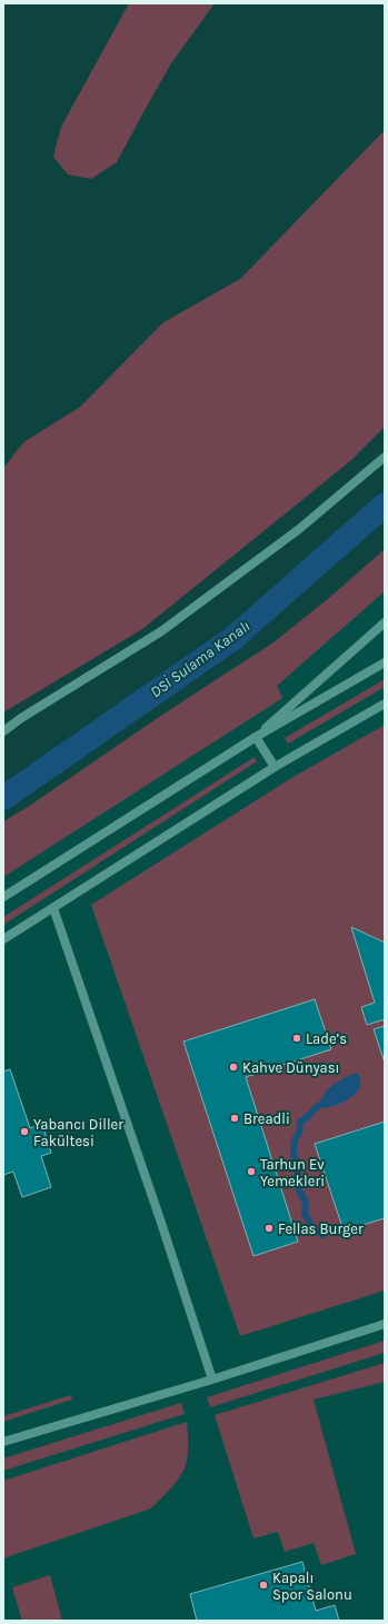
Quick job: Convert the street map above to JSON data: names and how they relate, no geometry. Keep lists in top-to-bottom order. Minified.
{"water":["DSİ Sulama Kanalı"],"places":["Lade’s","Kahve Dünyası","Breadli","Yabancı Diller Fakültesi","Tarhun Ev Yemekleri","Fellas Burger","Kapalı Spor Salonu"]}
